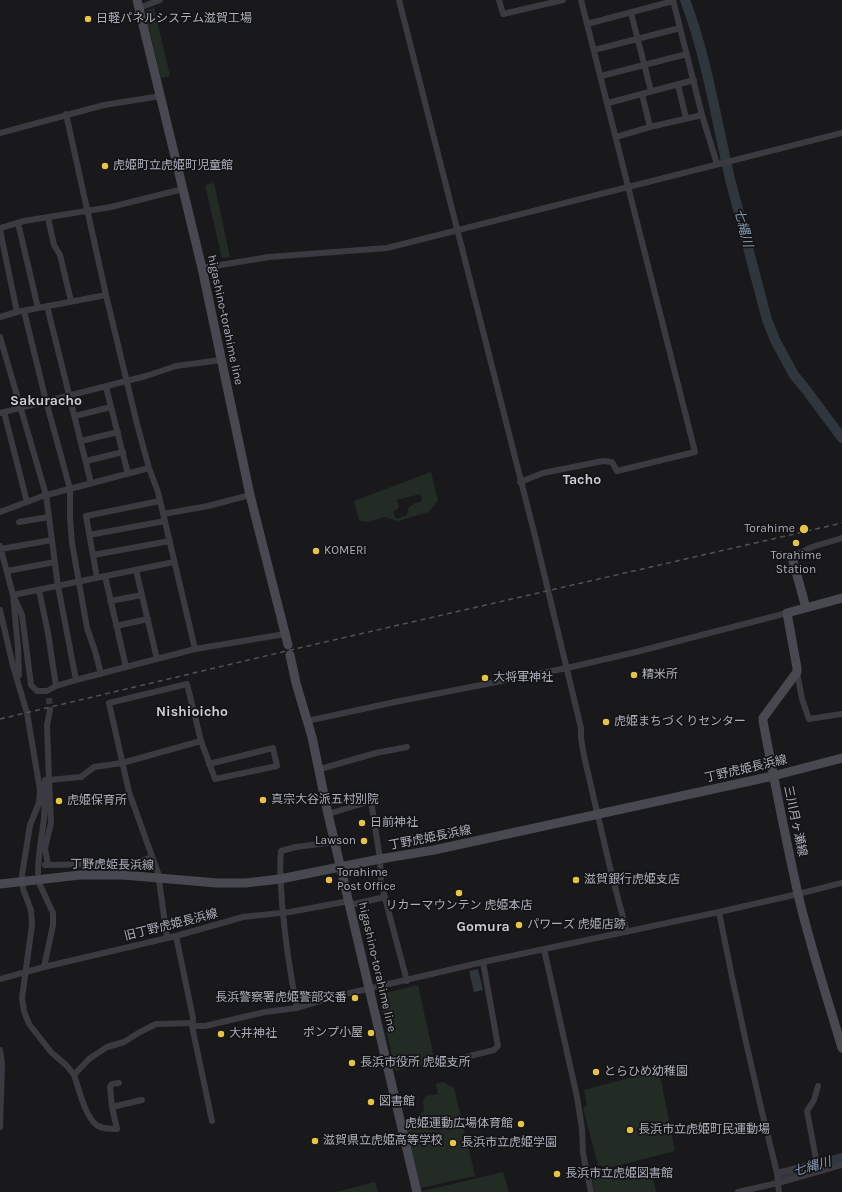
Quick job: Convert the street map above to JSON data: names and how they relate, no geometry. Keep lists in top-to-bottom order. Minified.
{"streets":{"main road":["higashino-torahime line","丁野虎姫長浜線","三川月ヶ瀬線"],"street":["旧丁野虎姫長浜線"]},"crossings":[["higashino-torahime line","丁野虎姫長浜線"],["higashino-torahime line","旧丁野虎姫長浜線"],["丁野虎姫長浜線","三川月ヶ瀬線"]],"districts":["Sakuracho","Tacho","Nishioicho","Gomura"],"water":["七縄川"],"places":["日軽パネルシステム滋賀工場","虎姫町立虎姫町児童館","Torahime","Torahime Station","KOMERI","精米所","大将軍神社","虎姫まちづくりセンター","真宗大谷派五村別院","虎姫保育所","日前神社","Lawson","Torahime Post Office","滋賀銀行虎姫支店","リカーマウンテン 虎姫本店","パワーズ 虎姫店跡","長浜警察署虎姫警部交番","ポンプ小屋","大井神社","長浜市役所 虎姫支所","とらひめ幼稚園","図書館","虎姫運動広場体育館","長浜市立虎姫町民運動場","滋賀県立虎姫高等学校","長浜市立虎姫学園","長浜市立虎姫図書館"]}
